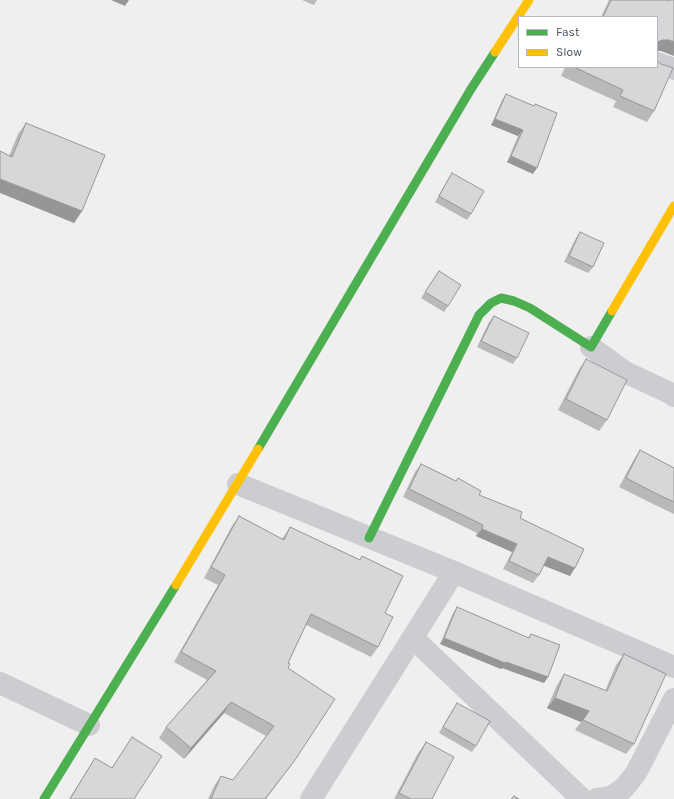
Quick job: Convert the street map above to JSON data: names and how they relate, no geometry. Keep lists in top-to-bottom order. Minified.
{"legend":["Fast","Slow"]}
